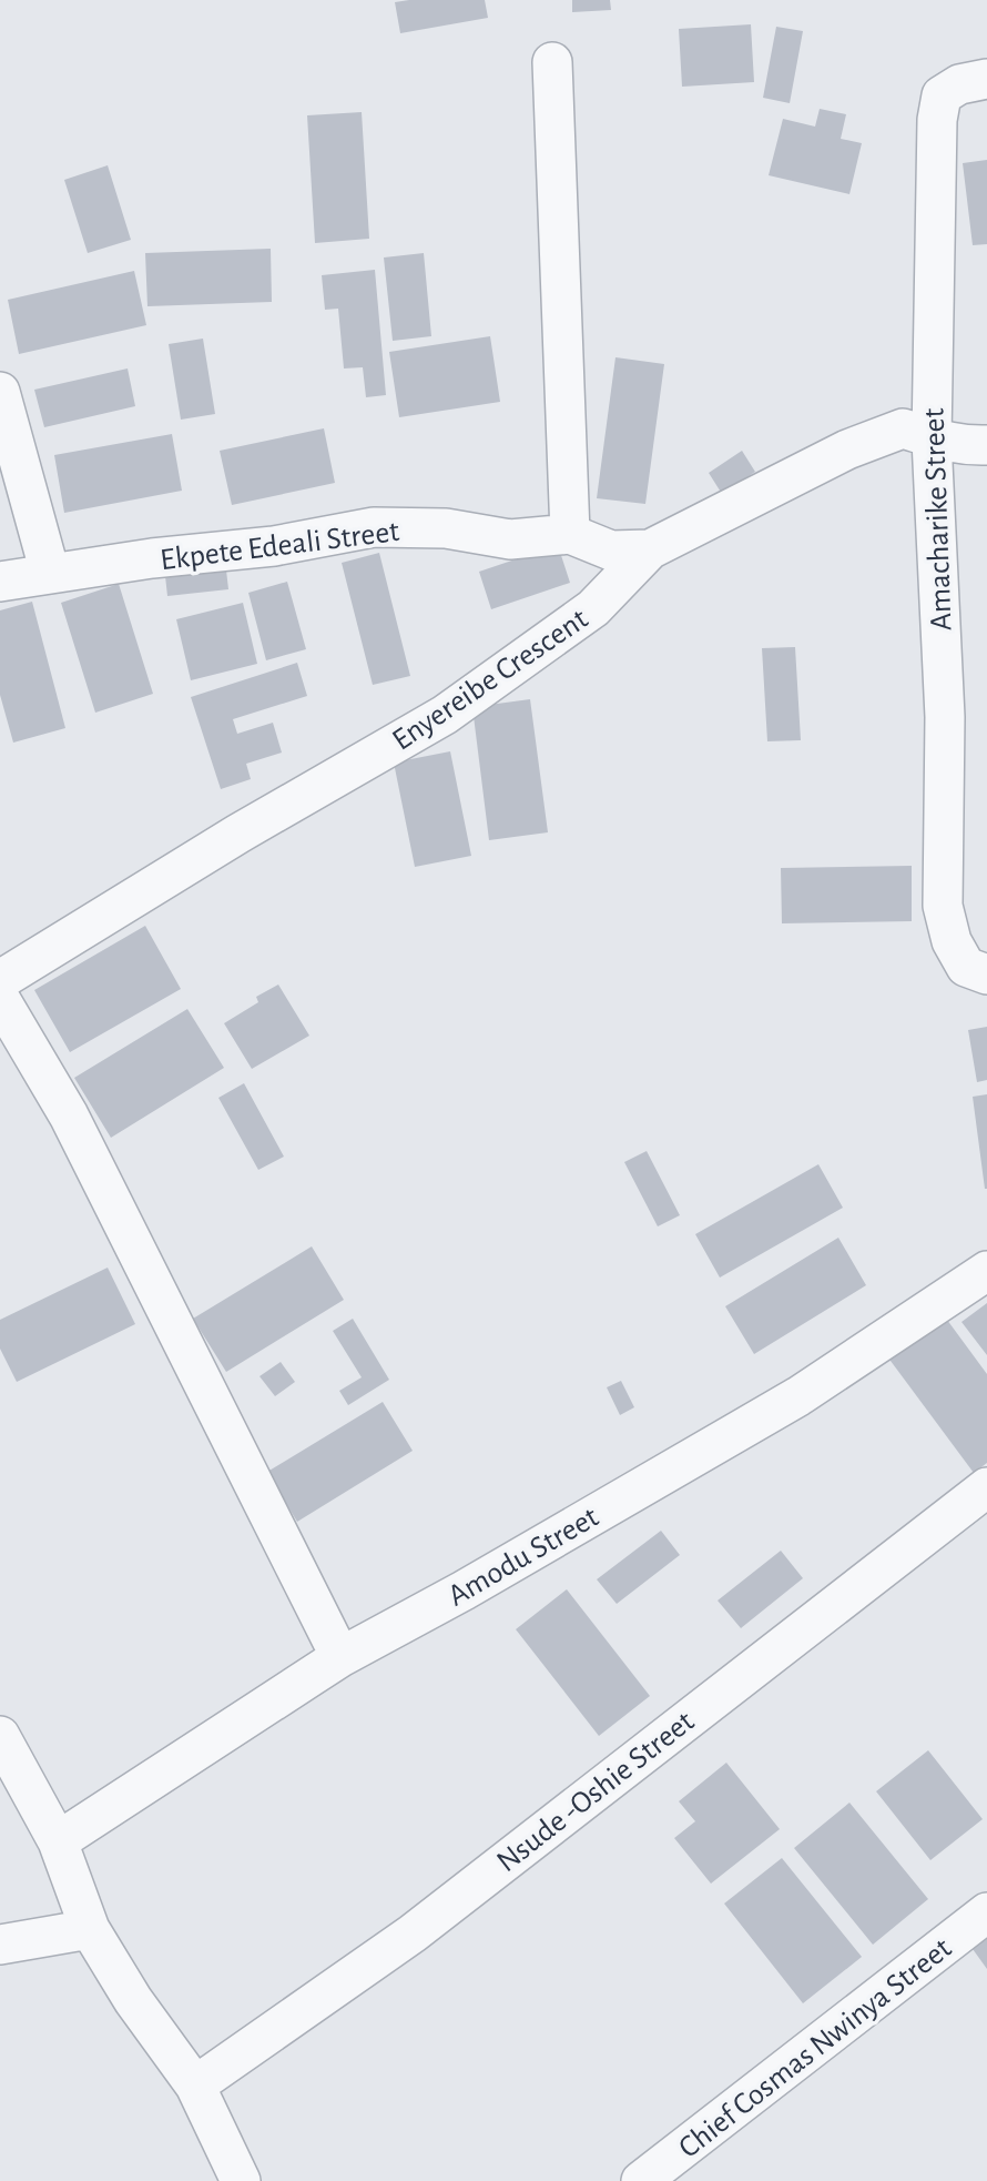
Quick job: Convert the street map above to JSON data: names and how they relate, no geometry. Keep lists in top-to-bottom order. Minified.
{"streets":{"street":["Amacharike Street","Ekpete Edeali Street","Enyereibe Crescent","Amodu Street","Nsude -Oshie Street","Chief Cosmas Nwinya Street"]},"crossings":[["Amacharike Street","Enyereibe Crescent"],["Ekpete Edeali Street","Enyereibe Crescent"]]}
